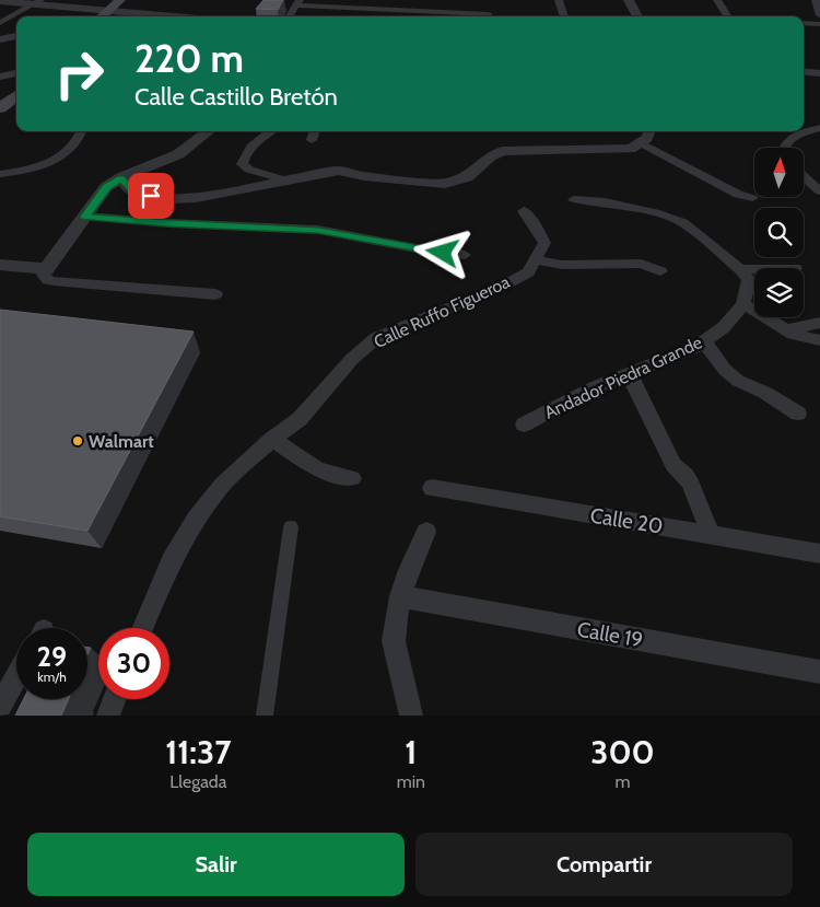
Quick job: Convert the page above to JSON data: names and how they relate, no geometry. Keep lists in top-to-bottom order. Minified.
{"streets":{"street":["Calle Ruffo Figueroa","Andador Piedra Grande","Calle 20","Calle 19"]},"places":["Walmart"],"north":"top","page":{"turn":["220 m","Calle Castillo Bretón"],"speed":"29 km/h","limit":"30","eta":["11:37","Llegada","1","min","300","m"],"buttons":["Salir","Compartir"]}}
